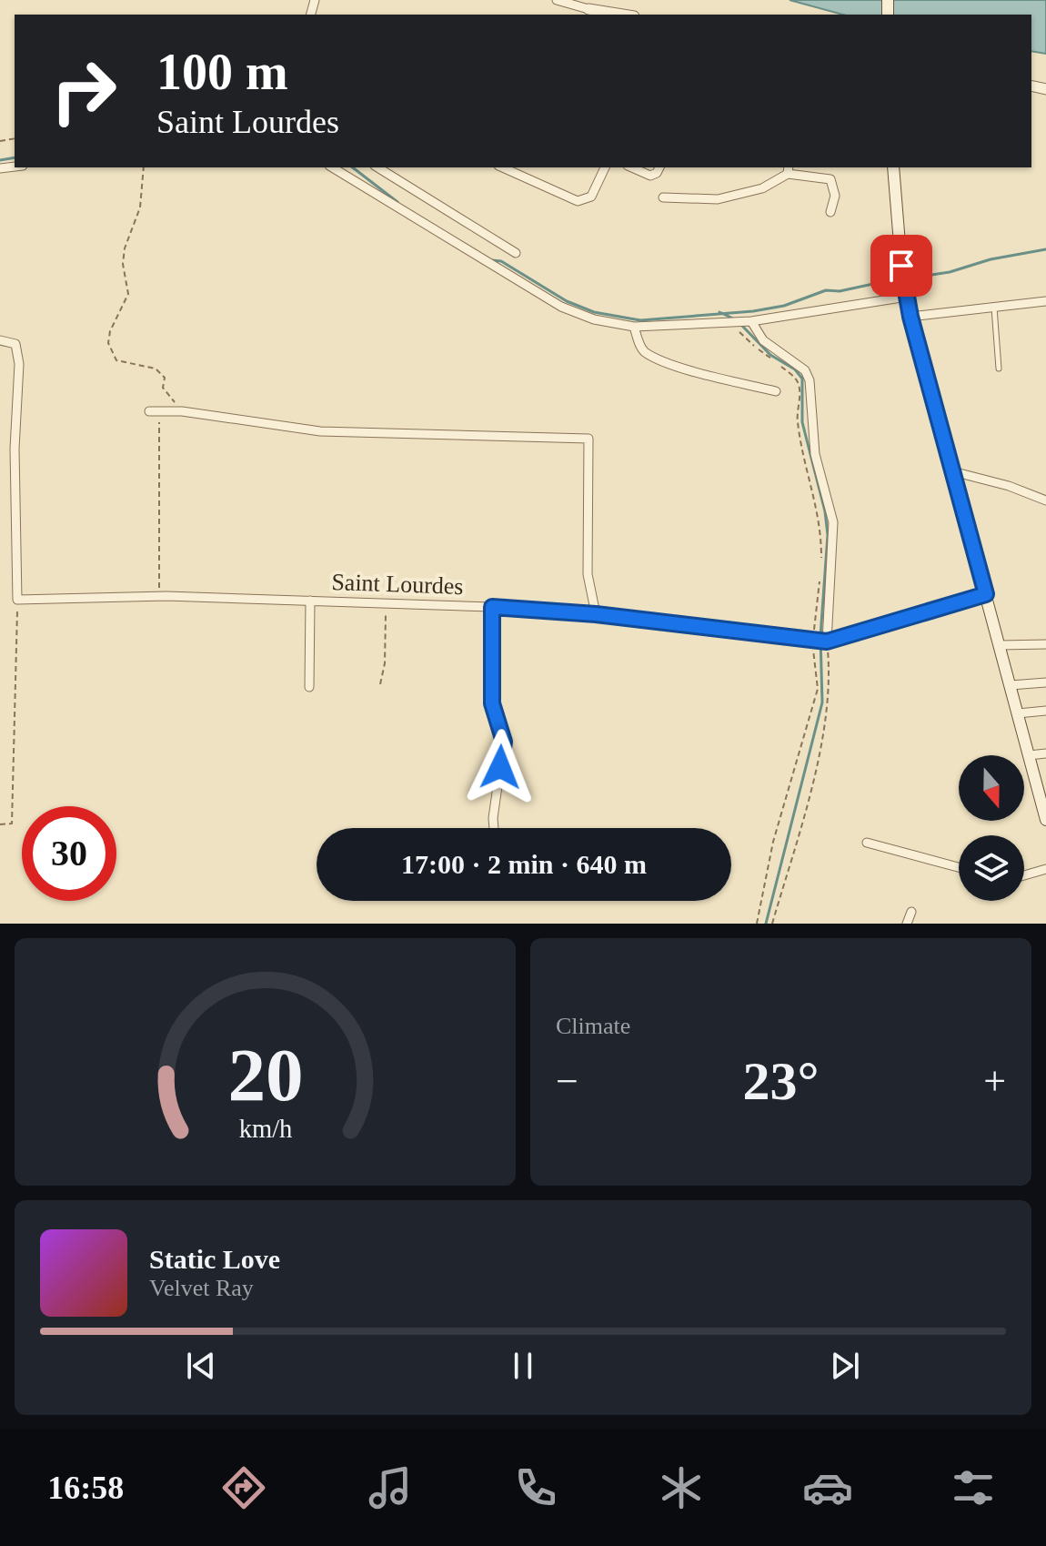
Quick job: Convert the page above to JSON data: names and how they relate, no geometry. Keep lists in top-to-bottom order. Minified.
{"streets":{"street":["Saint Lourdes"]},"north":"bottom","page":{"turn":["100 m","Saint Lourdes"],"limit":"30","trip":"17:00 · 2 min · 640 m","tile":"Climate","heat":["−","23°","+"],"song":["Static Love","Velvet Ray"],"tabs":"16:58","gauge":["20","km/h"]}}
